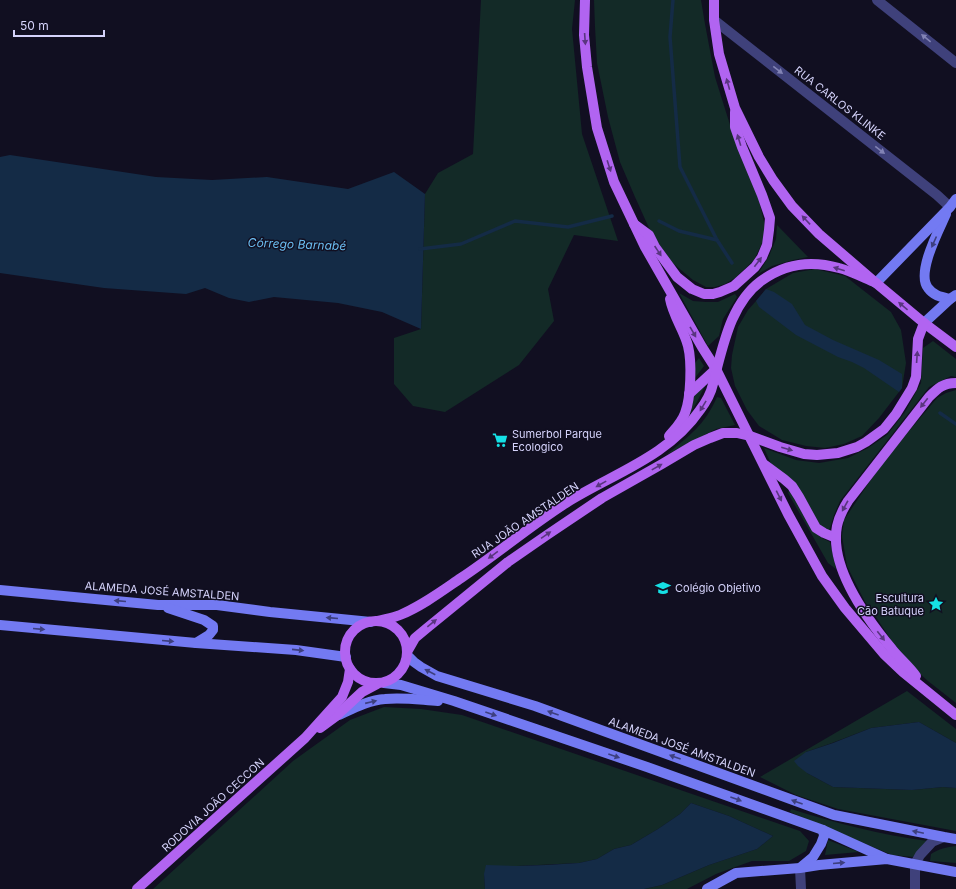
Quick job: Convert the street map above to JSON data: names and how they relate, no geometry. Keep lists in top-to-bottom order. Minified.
{"streets":{"main road":["RUA JOÃO AMSTALDEN","RODOVIA JOÃO CECCON"],"street":["RUA CARLOS KLINKE","ALAMEDA JOSÉ AMSTALDEN"]},"crossings":[["RUA JOÃO AMSTALDEN","ALAMEDA JOSÉ AMSTALDEN"]],"one_way":["RUA CARLOS KLINKE"],"water":["Córrego Barnabé"],"places":{"supermarket":["Sumerbol Parque Ecologico"],"school or university":["Colégio Objetivo"],"place":["Escultura Cão Batuque"]},"scale_bar":"50 m"}
